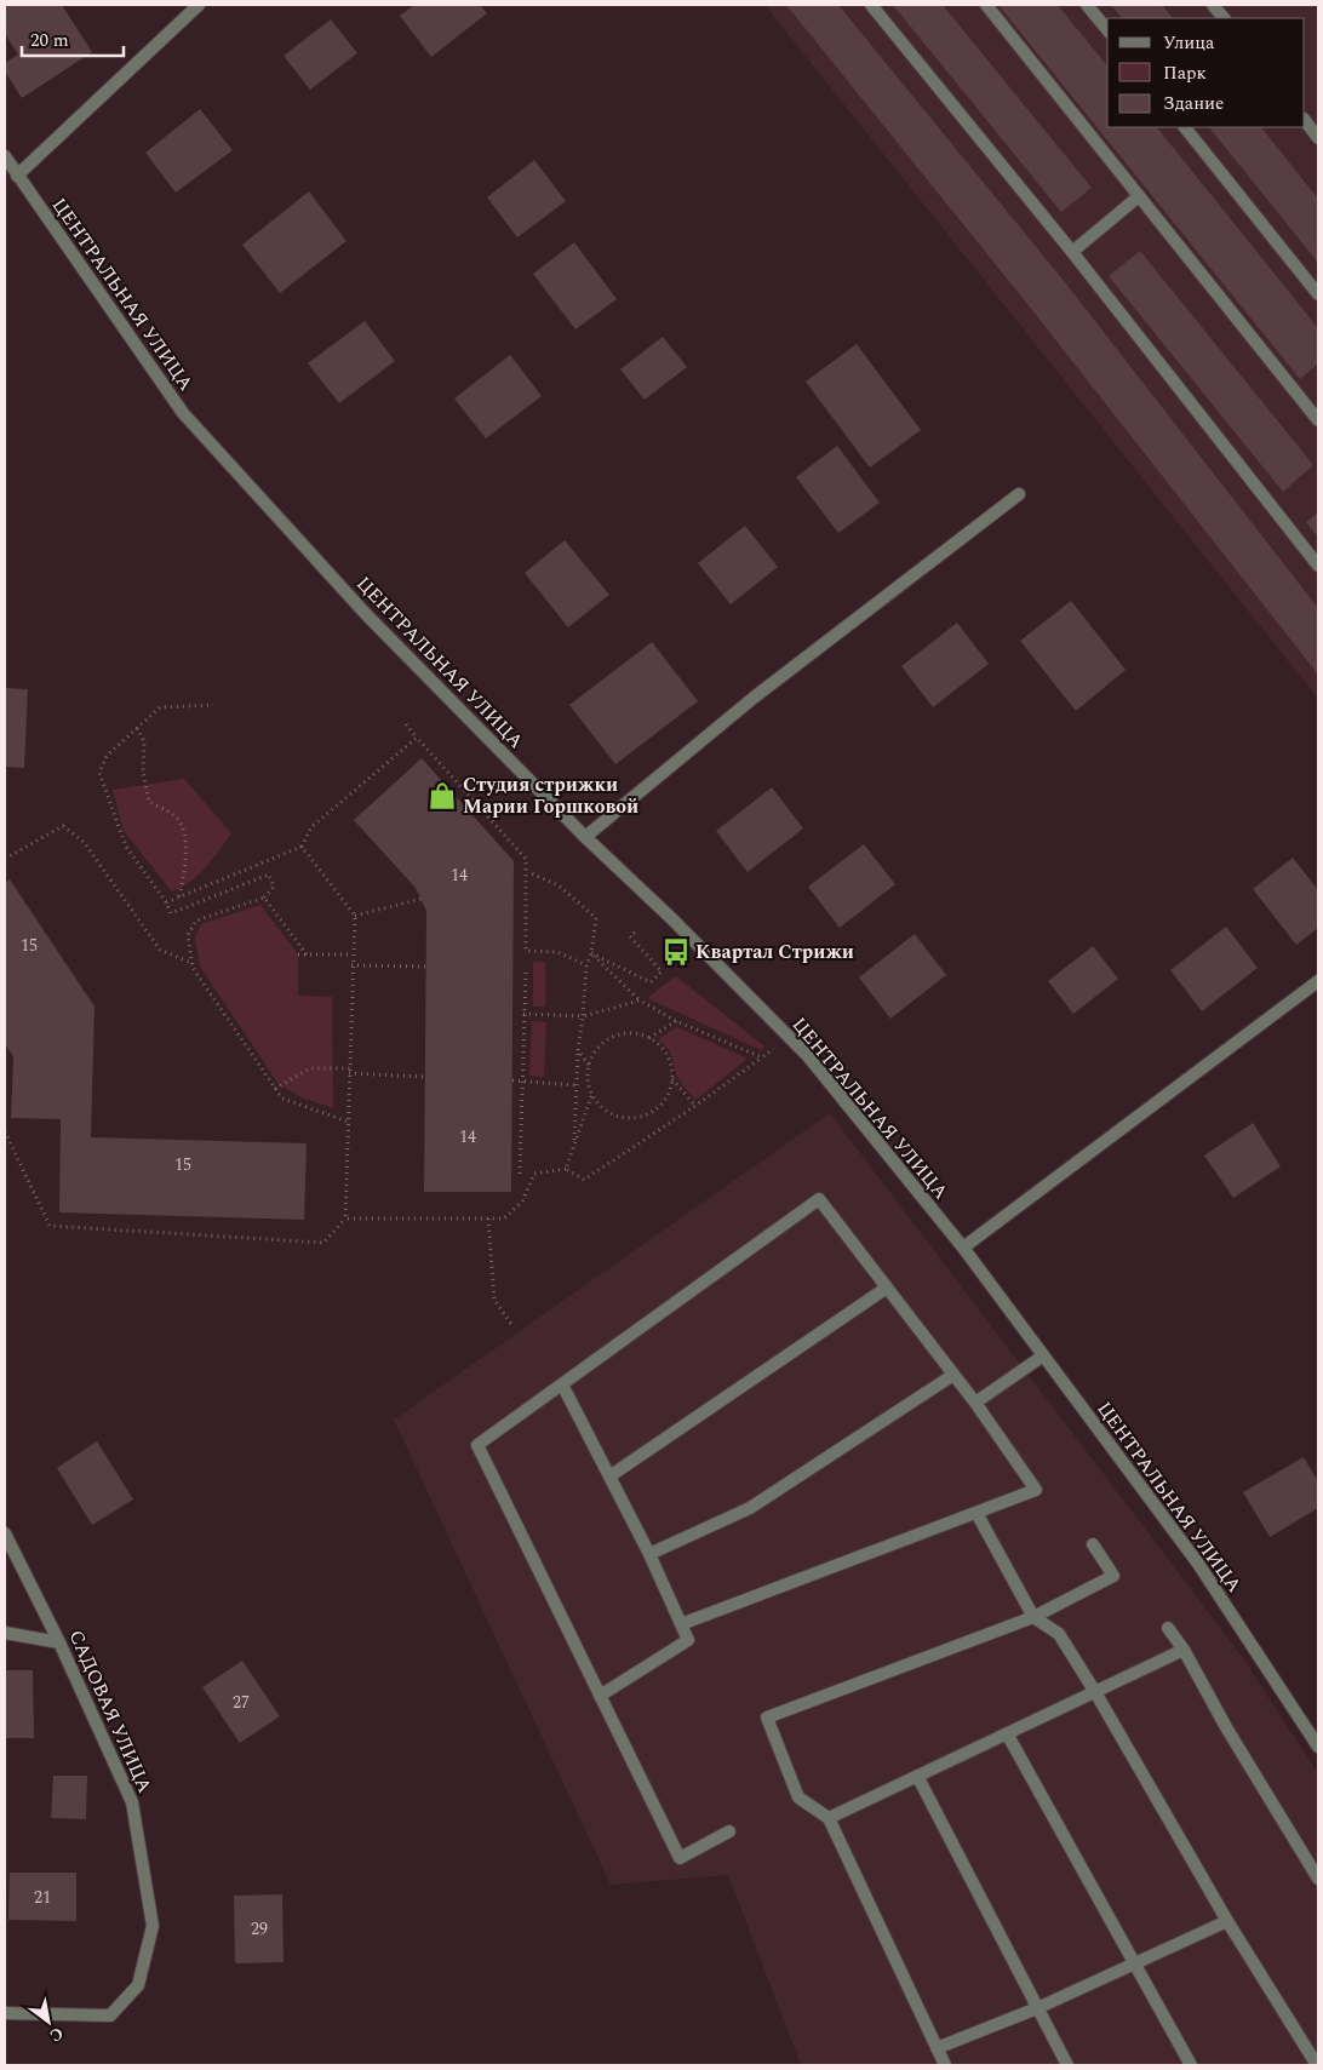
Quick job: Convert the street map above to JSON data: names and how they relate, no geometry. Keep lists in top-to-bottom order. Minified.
{"streets":{"street":["ЦЕНТРАЛЬНАЯ УЛИЦА","САДОВАЯ УЛИЦА"]},"places":{"shop":["Студия стрижки Марии Горшковой"],"bus stop":["Квартал Стрижи"]},"house_numbers":["14","15","14","15","27","21","29"],"legend":["Улица","Парк","Здание"],"scale_bar":"20 m","north":"bottom right"}
